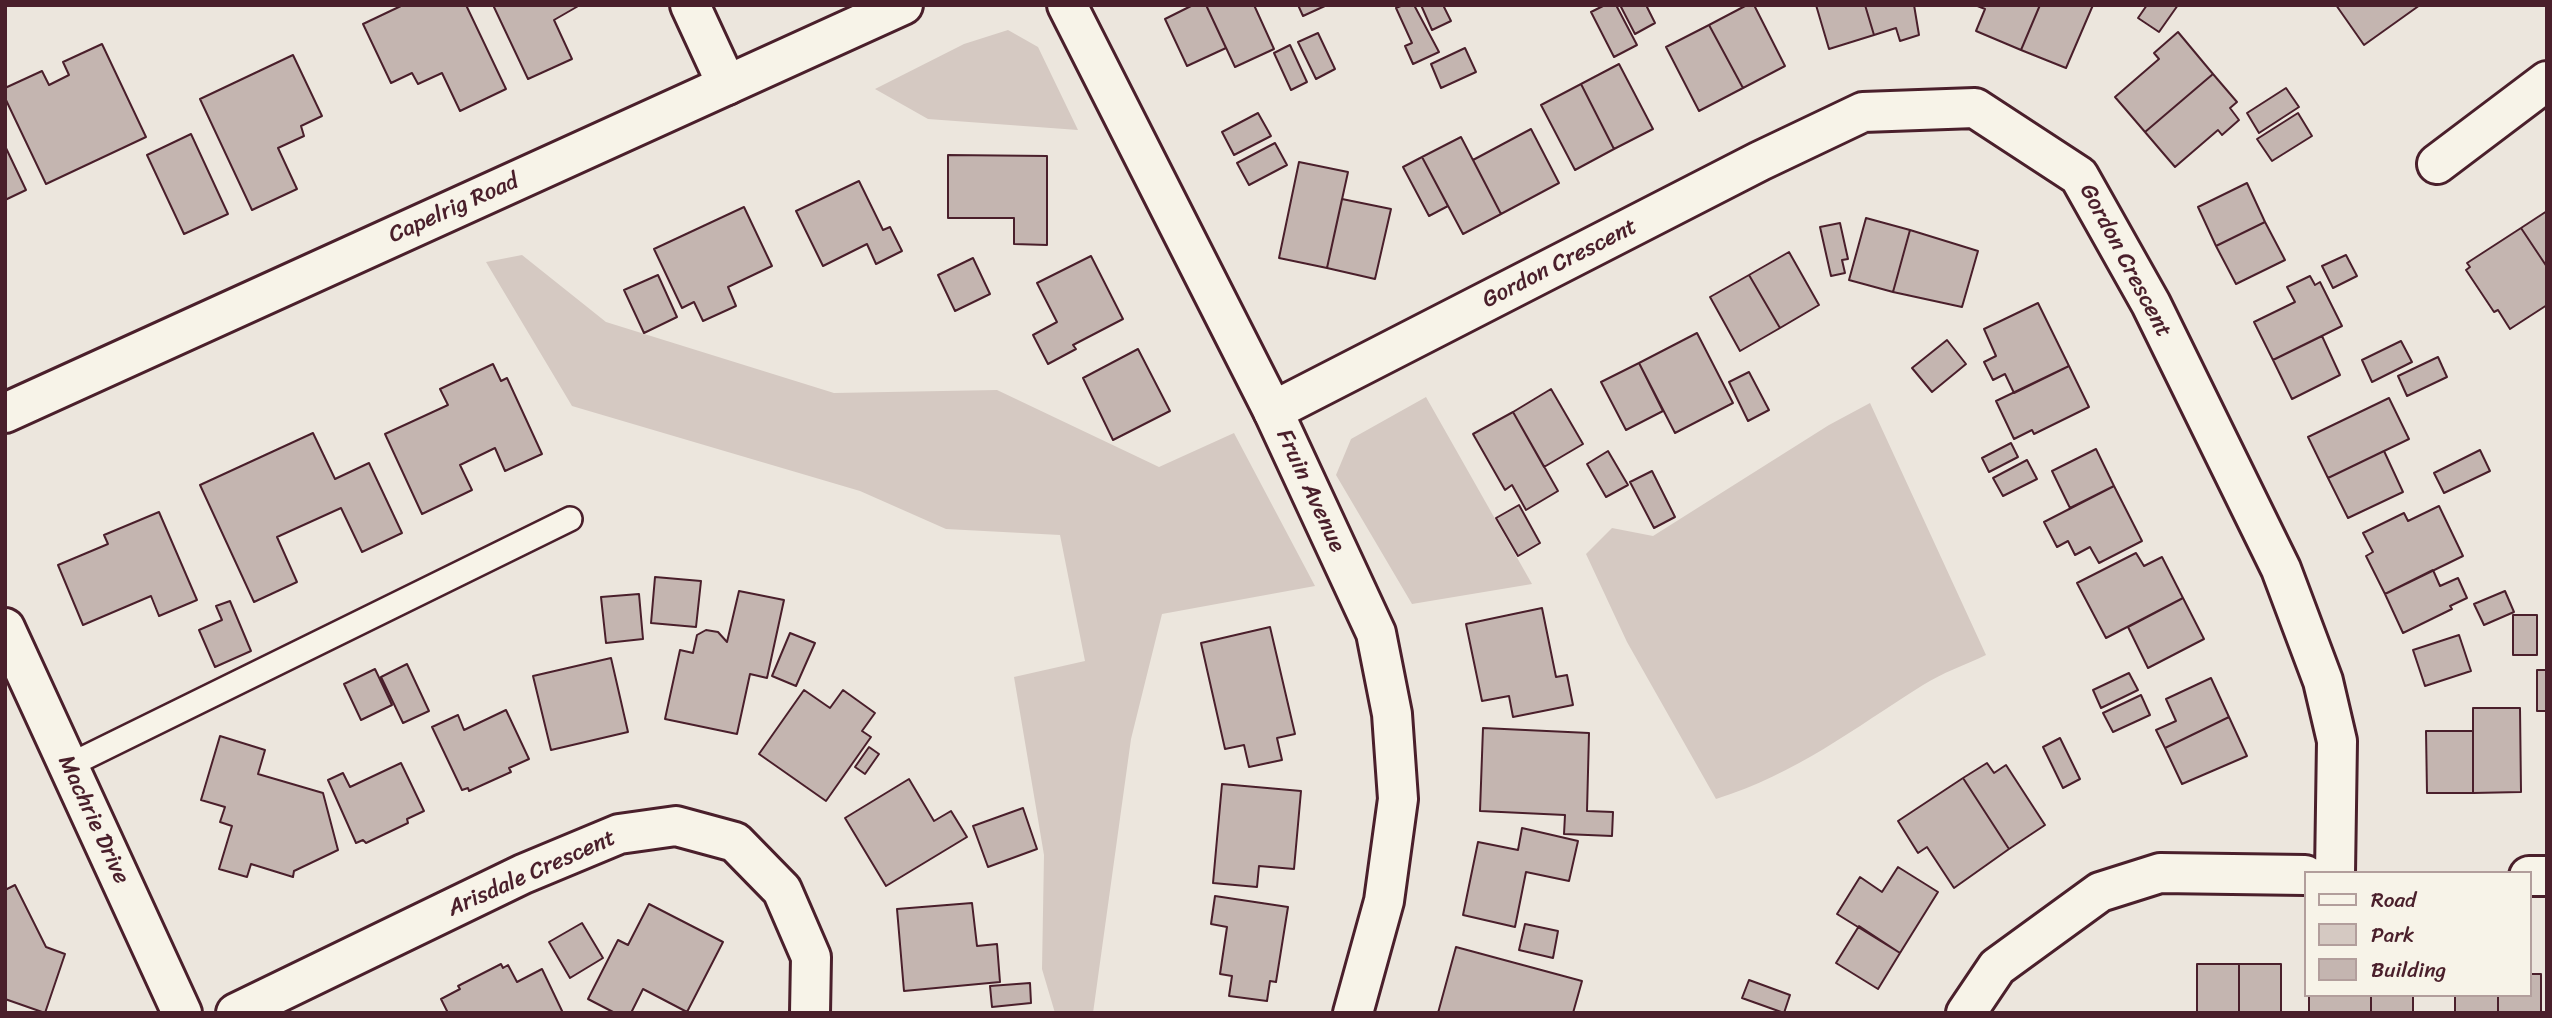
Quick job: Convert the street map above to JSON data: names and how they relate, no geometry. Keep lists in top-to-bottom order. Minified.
{"streets":{"street":["Capelrig Road","Gordon Crescent","Fruin Avenue","Machrie Drive","Arisdale Crescent"]},"crossings":[["Gordon Crescent","Fruin Avenue"]],"legend":["Road","Park","Building"]}
